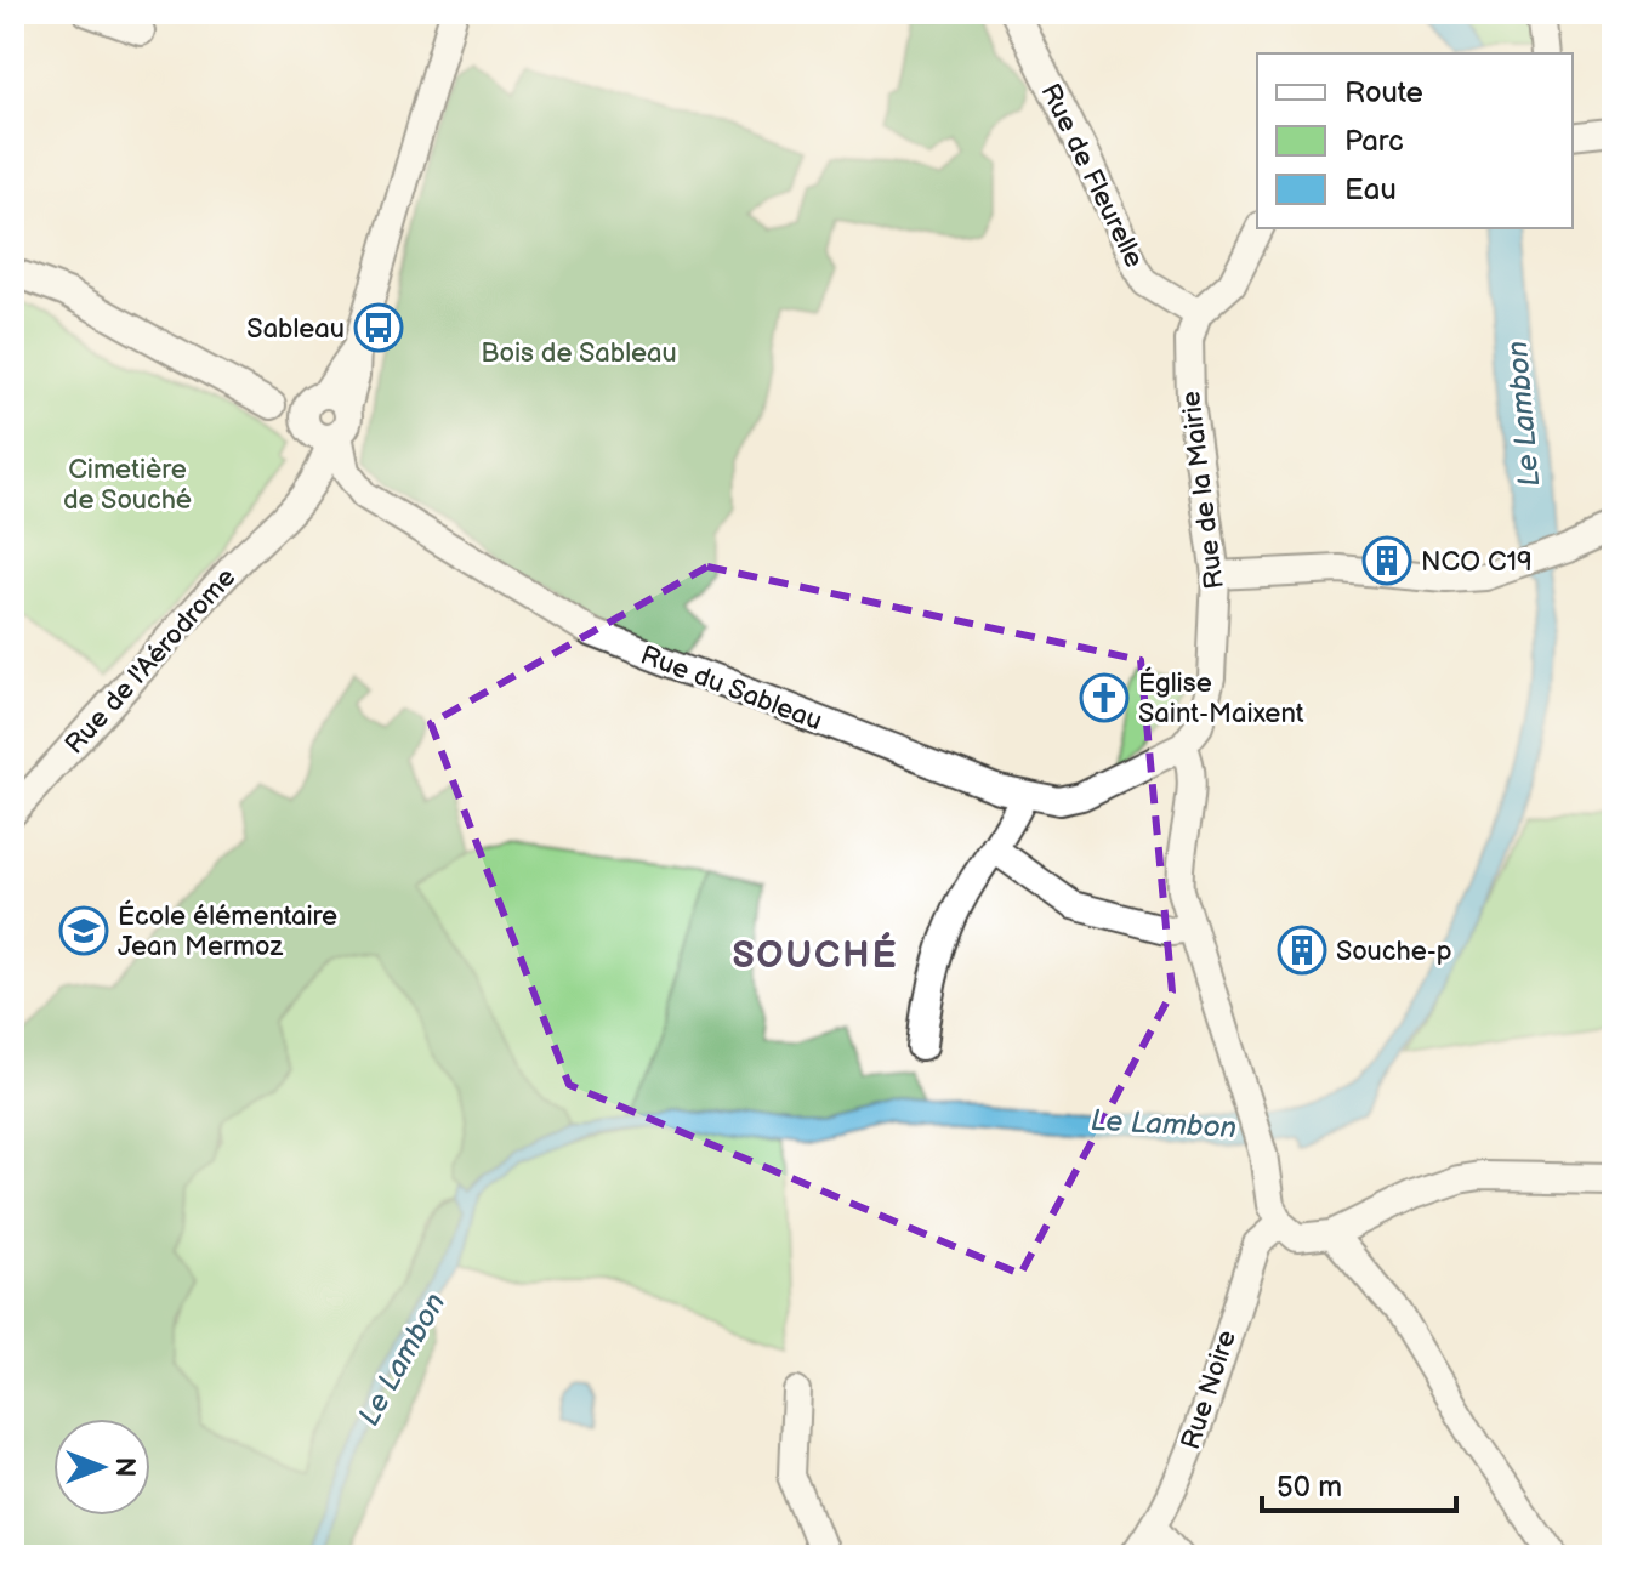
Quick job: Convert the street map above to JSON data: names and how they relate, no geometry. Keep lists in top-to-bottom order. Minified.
{"streets":{"street":["Rue de Fleurelle","Rue de la Mairie","Rue de l'Aérodrome","Rue du Sableau","Rue Noire"]},"crossings":[["Rue de Fleurelle","Rue de la Mairie"],["Rue de la Mairie","Rue du Sableau"],["Rue de l'Aérodrome","Rue du Sableau"]],"districts":["SOUCHÉ"],"water":["Le Lambon"],"parks":["Bois de Sableau","Cimetière de Souché"],"places":{"bus stop":["Sableau"],"building":["NCO C19","Souche-p"],"church":["Église Saint-Maixent"],"school or university":["École élémentaire Jean Mermoz"]},"legend":["Route","Parc","Eau"],"scale_bar":"50 m","north":"right"}
